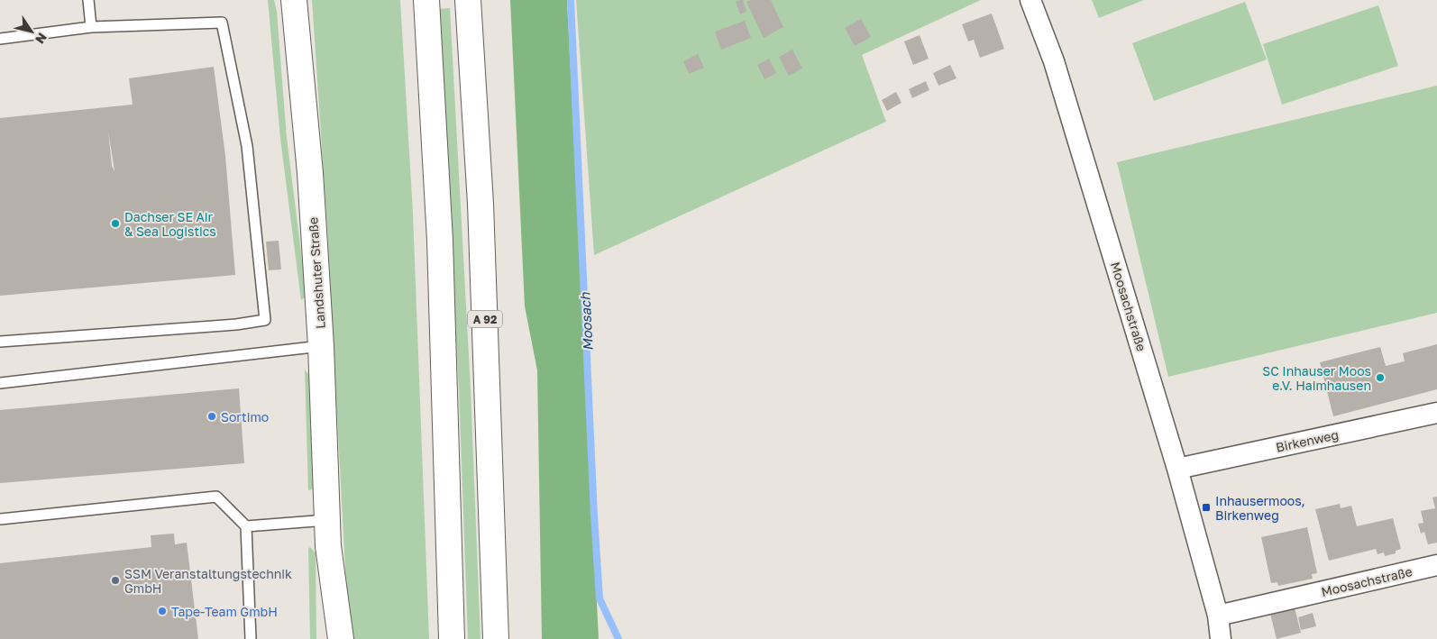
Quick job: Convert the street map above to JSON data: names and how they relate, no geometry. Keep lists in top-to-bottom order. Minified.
{"streets":{"main road":["Landshuter Straße","A 92"],"street":["Moosachstraße","Birkenweg"]},"crossings":[["Moosachstraße","Birkenweg"]],"water":["Moosach"],"places":{"other":["Dachser SE Air & Sea Logistics","SC Inhauser Moos e.V. Haimhausen","Sortimo","SSM Veranstaltungstechnik GmbH","Tape-Team GmbH"],"transit":["Inhausermoos, Birkenweg"]},"north":"bottom right"}
